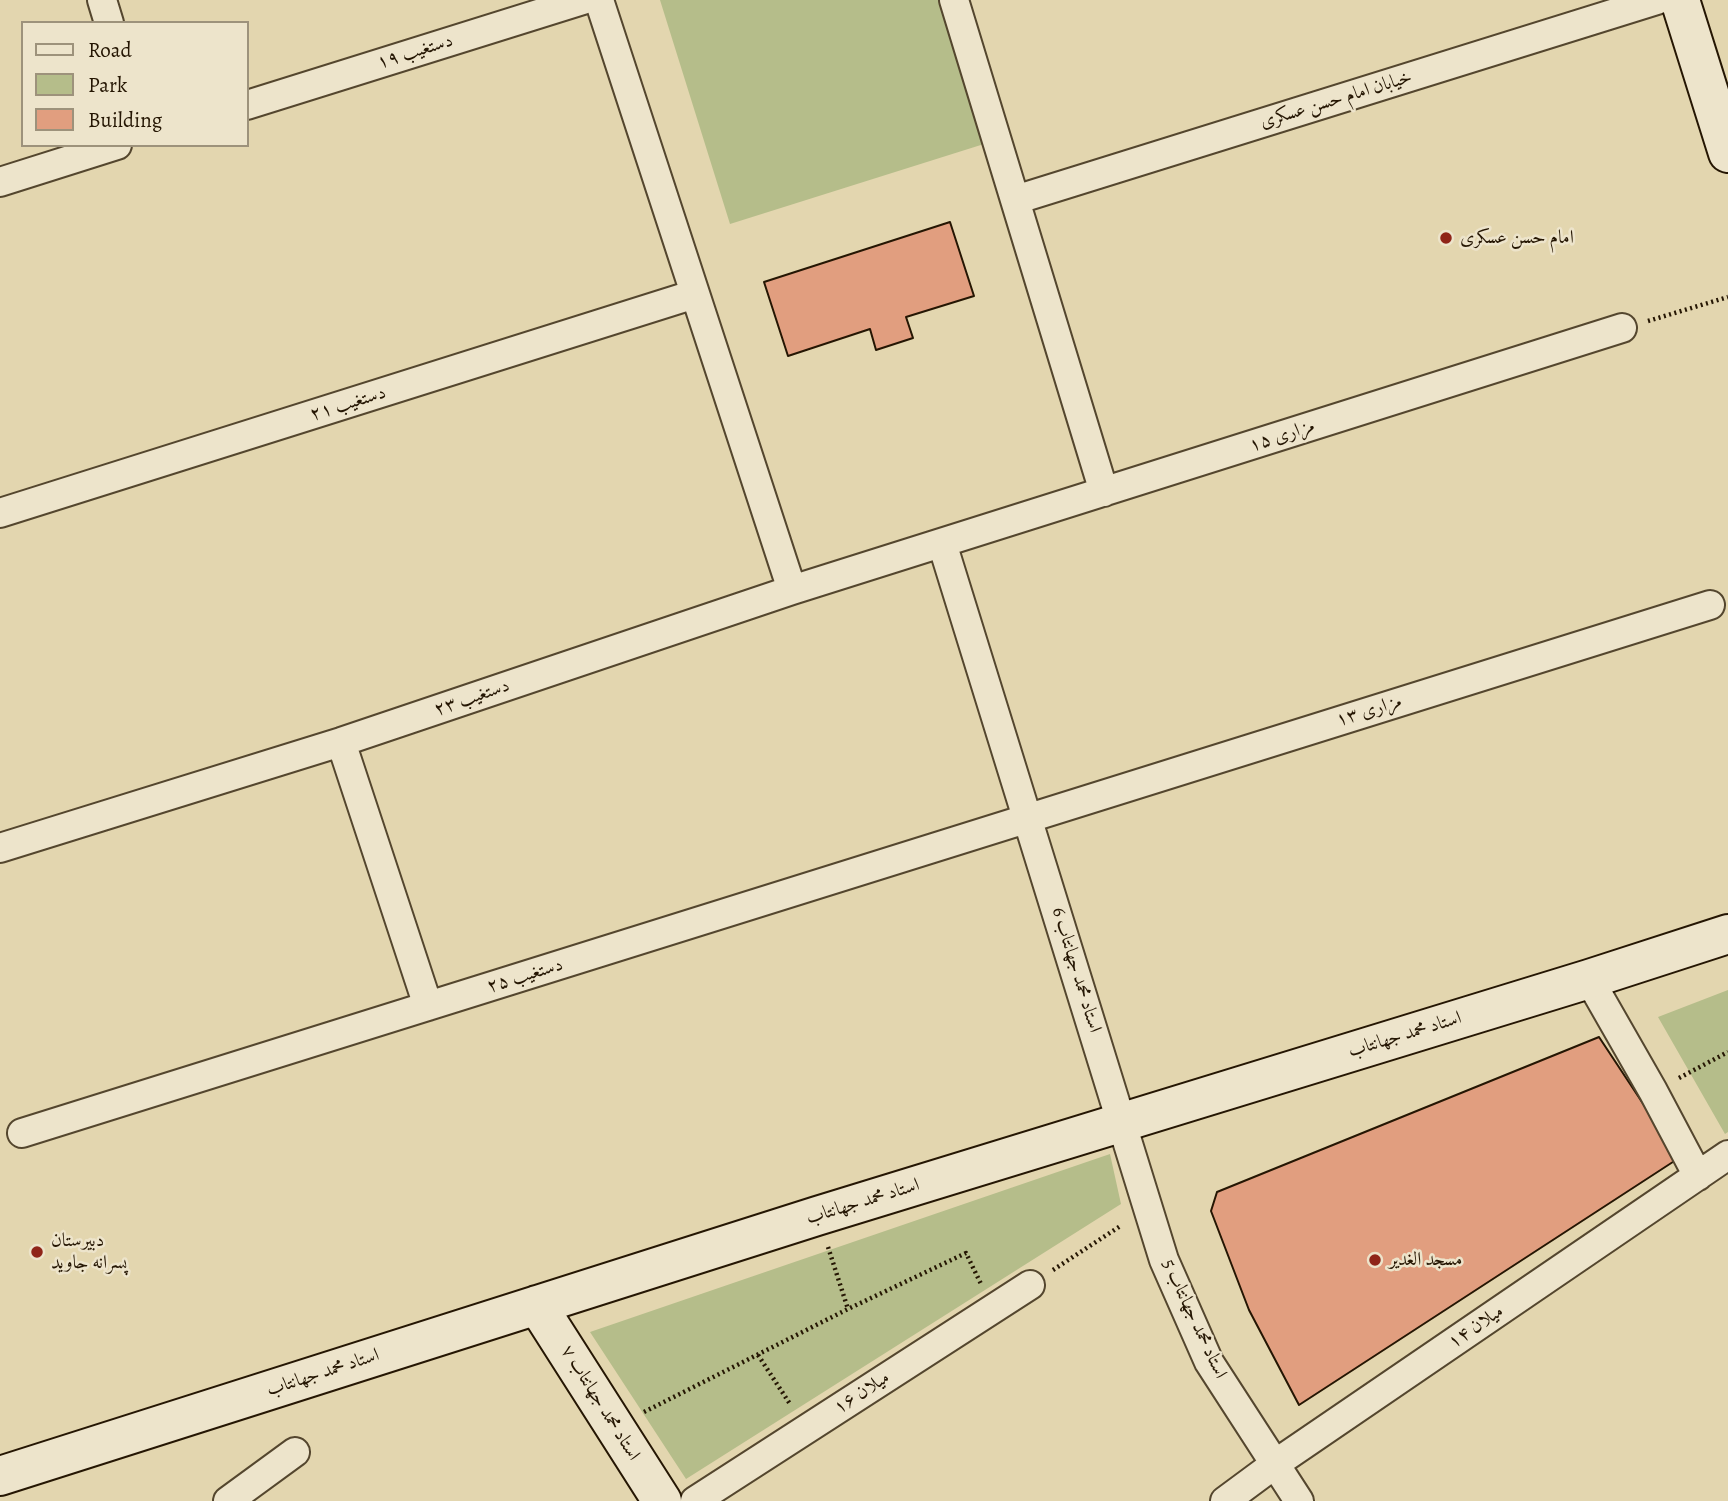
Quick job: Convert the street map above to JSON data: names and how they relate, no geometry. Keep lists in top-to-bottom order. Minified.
{"streets":{"street":["دستغیب ۱۹","خیابان امام حسن عسکری","دستغیب ۲۱","مزاری ۱۵","دستغیب ۲۳","مزاری ۱۳","استاد محمد جهانتاب 6","دستغیب ۲۵","استاد محمد جهانتاب","استاد محمد جهانتاب 5","میلان ۱۴","میلان ۱۶","استاد محمد جهانتاب ۷"]},"crossings":[["مزاری ۱۵","دستغیب ۲۳"],["مزاری ۱۵","استاد محمد جهانتاب 6"],["دستغیب ۲۳","استاد محمد جهانتاب 6"],["مزاری ۱۳","استاد محمد جهانتاب 6"],["مزاری ۱۳","دستغیب ۲۵"],["استاد محمد جهانتاب 6","دستغیب ۲۵"],["استاد محمد جهانتاب 6","استاد محمد جهانتاب"],["استاد محمد جهانتاب 6","استاد محمد جهانتاب 5"],["استاد محمد جهانتاب","استاد محمد جهانتاب 5"],["استاد محمد جهانتاب","استاد محمد جهانتاب ۷"],["استاد محمد جهانتاب 5","میلان ۱۴"]],"places":["امام حسن عسکری","دبیرستان پسرانه جاوید","مسجد الغدیر"],"legend":["Road","Park","Building"]}
